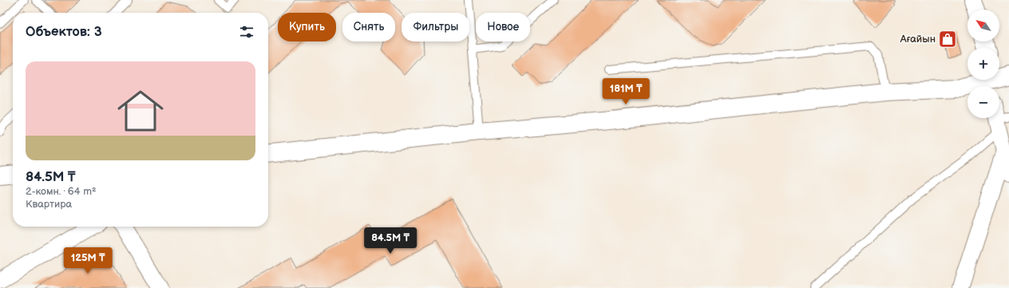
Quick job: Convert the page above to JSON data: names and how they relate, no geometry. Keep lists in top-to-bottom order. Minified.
{"places":{"shop":["Ағайын"]},"north":"top left","page":{"map_buttons":["+","−"],"chip":["Купить","Снять","Фильтры","Новое"],"heading":"Объектов: 3","list":[{"name":"84.5M ₸","note":"2-комн. · 64 m² · Квартира"}],"price":["181M ₸","84.5M ₸","125M ₸"]}}
